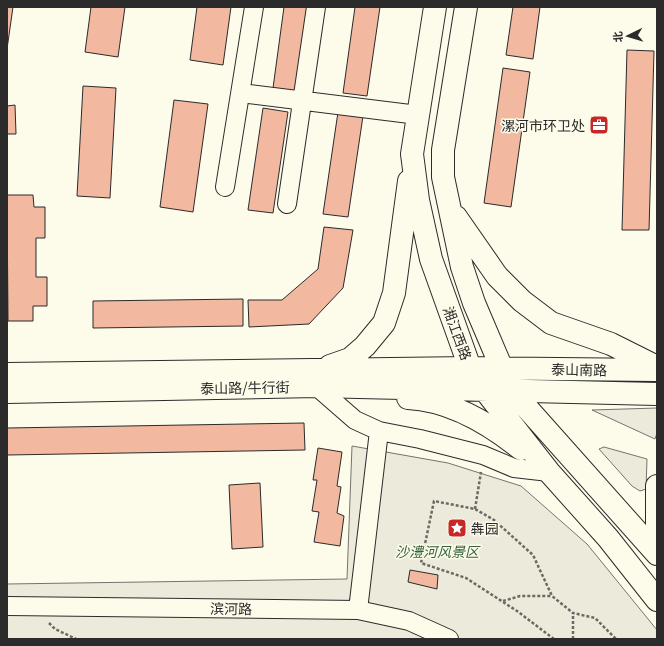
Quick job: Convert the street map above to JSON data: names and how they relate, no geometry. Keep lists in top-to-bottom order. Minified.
{"streets":{"main road":["湘江西路","泰山南路","泰山路/牛行街"],"street":["滨河路"]},"crossings":[["湘江西路","泰山南路"],["湘江西路","泰山路/牛行街"],["泰山南路","泰山路/牛行街"]],"parks":["沙澧河风景区"],"places":{"office":["漯河市环卫处"],"place":["犇园"]},"north":"left"}
